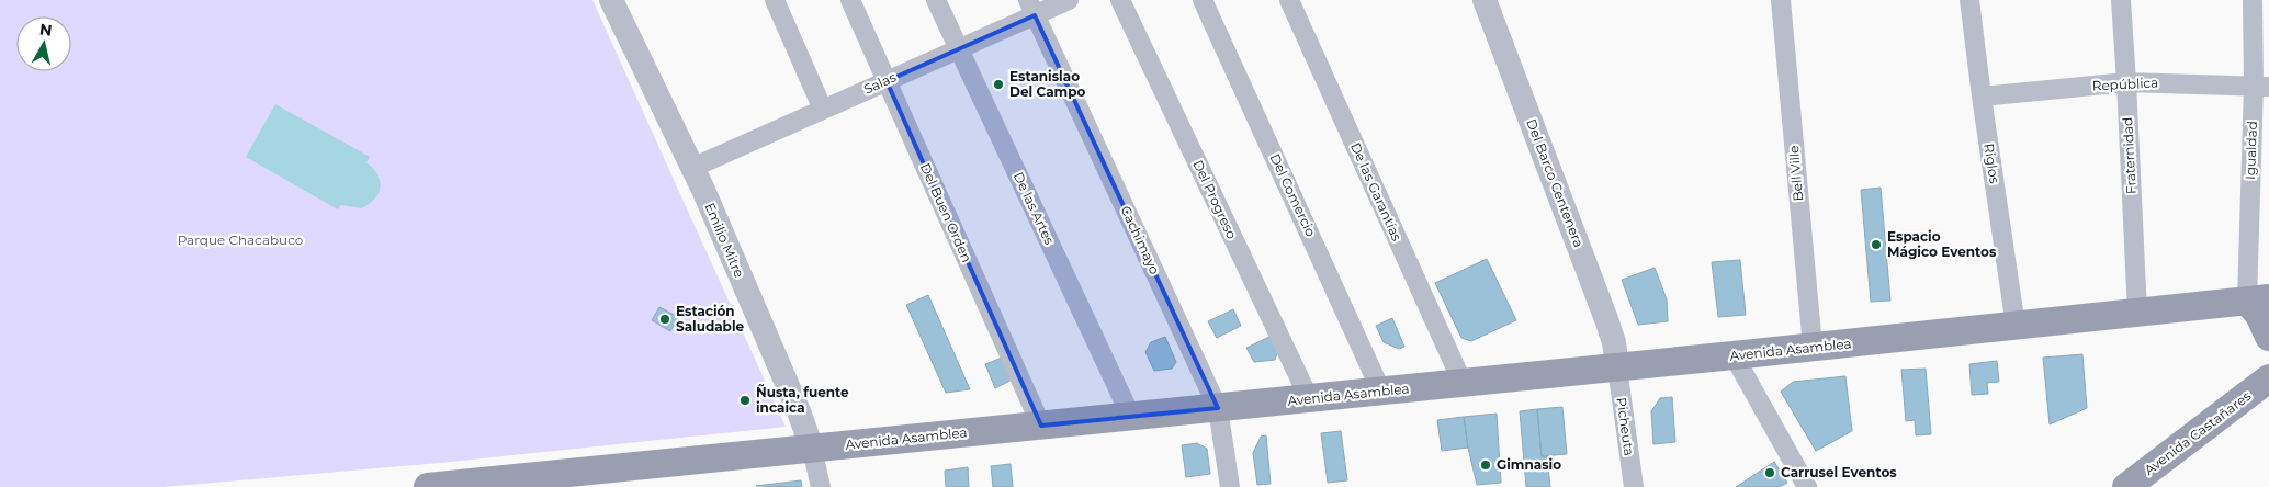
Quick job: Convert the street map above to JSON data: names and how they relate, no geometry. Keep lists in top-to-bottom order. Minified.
{"streets":{"main road":["Avenida Asamblea","Avenida Castañares"],"street":["Salas","República","Igualdad","Fraternidad","Riglos","Bell Ville","Del Barco Centenera","De las Garantías","Del Comercio","Del Progreso","De las Artes","Del Buen Orden","Emilio Mitre","Cachimayo","Picheuta"]},"crossings":[["Salas","De las Artes"],["Salas","Del Buen Orden"],["Salas","Emilio Mitre"],["Salas","Cachimayo"],["República","Igualdad"],["República","Fraternidad"],["República","Riglos"],["Igualdad","Avenida Asamblea"],["Fraternidad","Avenida Asamblea"],["Riglos","Avenida Asamblea"],["Bell Ville","Avenida Asamblea"],["Del Barco Centenera","Avenida Asamblea"],["Del Barco Centenera","Picheuta"],["De las Garantías","Avenida Asamblea"],["Del Comercio","Avenida Asamblea"],["Del Progreso","Avenida Asamblea"],["De las Artes","Avenida Asamblea"],["Del Buen Orden","Avenida Asamblea"],["Emilio Mitre","Avenida Asamblea"],["Cachimayo","Avenida Asamblea"],["Avenida Asamblea","Picheuta"]],"parks":["Parque Chacabuco"],"places":["Estanislao Del Campo","Espacio Mágico Eventos","Estación Saludable","Ñusta, fuente incaica","Gimnasio","Carrusel Eventos"],"north":"top"}
